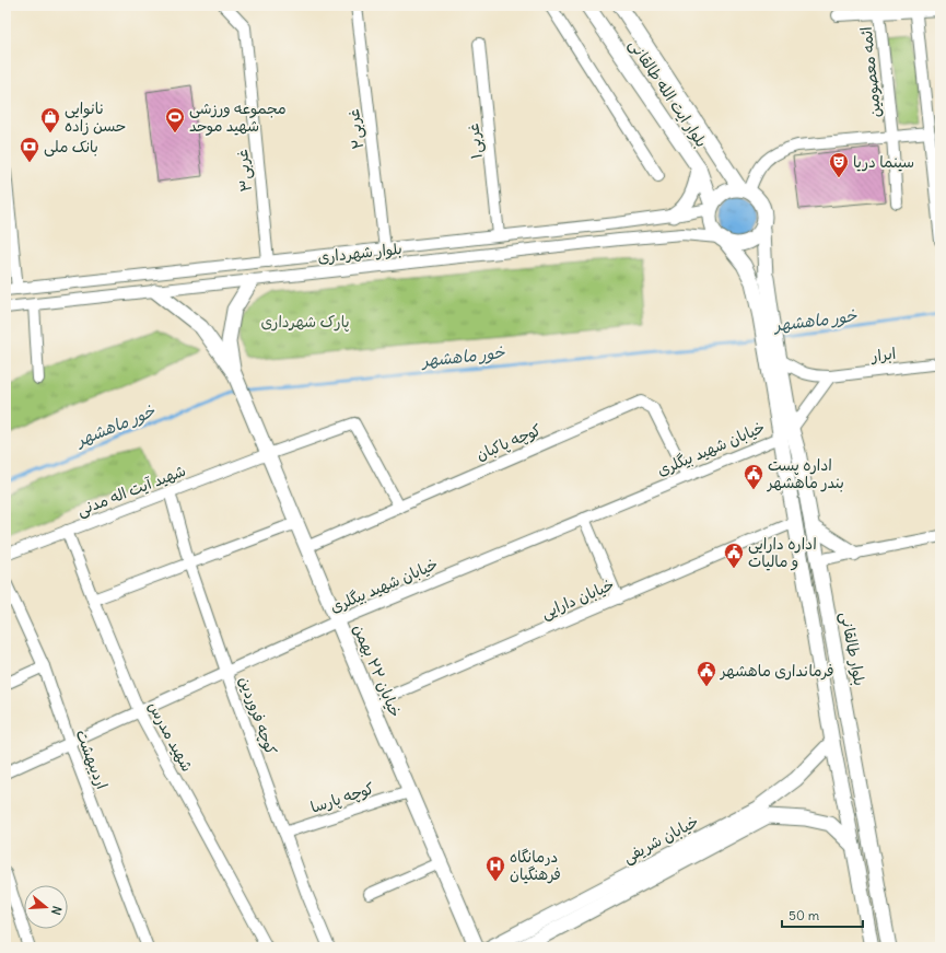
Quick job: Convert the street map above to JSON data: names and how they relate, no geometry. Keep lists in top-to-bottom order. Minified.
{"streets":{"main road":["بلوار ایت الله طالقانی","بلوار طالقانی","خیابان ۲۲ بهمن","خیابان شریفی"],"street":["ائمه معصومین","۲غربی","۱غربی","۳غربی","بلوار شهرداری","ابرار","کوچه پاکبان","خیابان شهید بیگلری","شهید آیت اله مدنی","خیابان دارایی","کوچه فروردین","شهید مدرس","اردیبهشت","کوچه پارسا"]},"crossings":[["بلوار ایت الله طالقانی","بلوار شهرداری"],["۲غربی","بلوار شهرداری"],["۱غربی","بلوار شهرداری"],["۳غربی","بلوار شهرداری"],["ابرار","بلوار طالقانی"],["کوچه پاکبان","خیابان شهید بیگلری"],["کوچه پاکبان","شهید آیت اله مدنی"],["کوچه پاکبان","خیابان ۲۲ بهمن"],["خیابان شهید بیگلری","بلوار طالقانی"],["خیابان شهید بیگلری","خیابان ۲۲ بهمن"],["خیابان شهید بیگلری","کوچه فروردین"],["خیابان شهید بیگلری","شهید مدرس"],["خیابان شهید بیگلری","اردیبهشت"],["شهید آیت اله مدنی","خیابان ۲۲ بهمن"],["شهید آیت اله مدنی","کوچه فروردین"],["شهید آیت اله مدنی","شهید مدرس"],["خیابان دارایی","بلوار طالقانی"],["خیابان دارایی","خیابان ۲۲ بهمن"],["بلوار طالقانی","خیابان شریفی"],["خیابان ۲۲ بهمن","کوچه پارسا"],["کوچه فروردین","کوچه پارسا"]],"water":["خور ماهشهر"],"parks":["پارک شهرداری"],"places":{"shop":["نانوایی حسن زاده"],"sports":["مجموعه ورزشی شهید موحد"],"bank":["بانک ملی"],"theatre":["سینما دریا"],"public building":["اداره پست بندر ماهشهر","اداره دارایی و مالیات","فرمانداری ماهشهر"],"hospital":["درمانگاه فرهنگیان"]},"scale_bar":"50 m","north":"right"}
